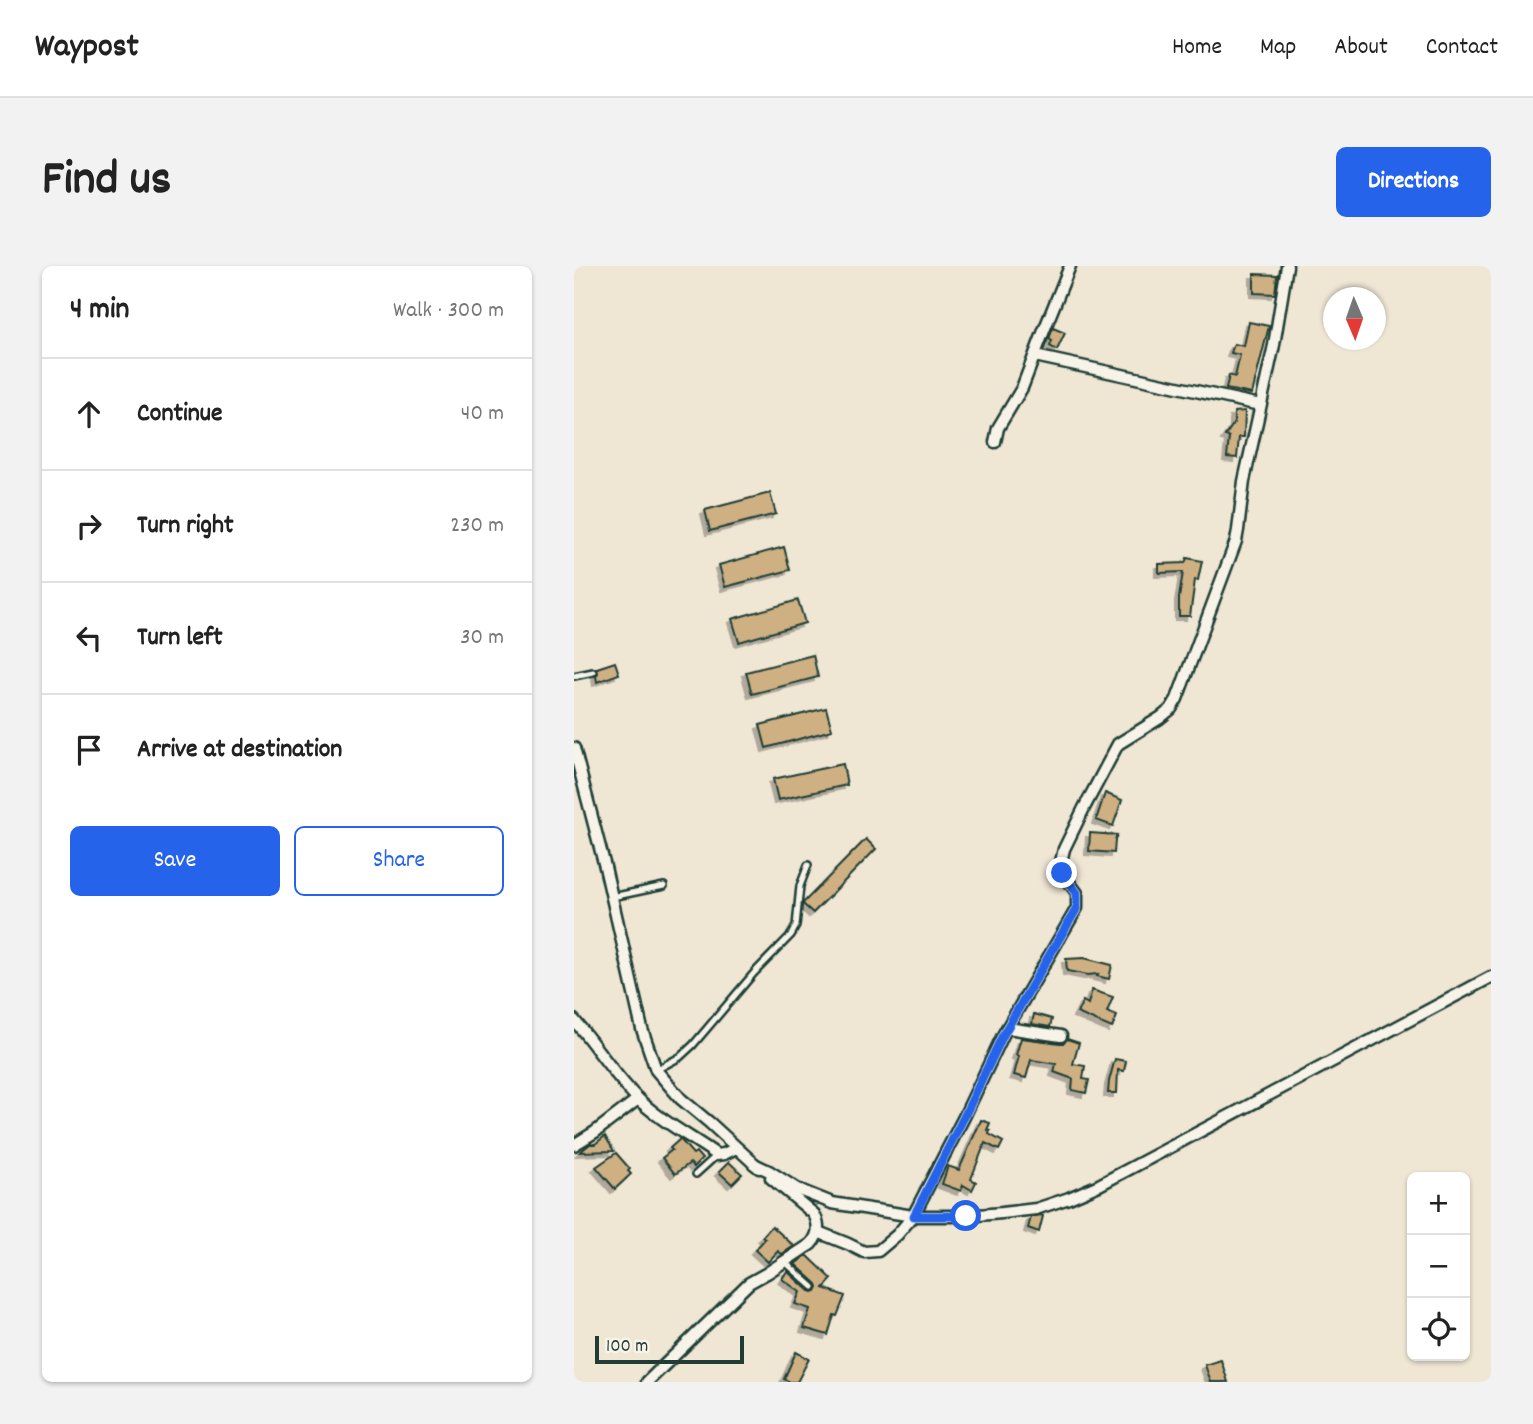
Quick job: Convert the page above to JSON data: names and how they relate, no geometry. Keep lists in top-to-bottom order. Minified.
{"scale_bar":"100 m","north":"bottom","page":{"header":"Waypost","nav":["Home","Map","About","Contact"],"title":"Find us","buttons":["Directions",["Save","Share"]],"heading":["4 min","Walk · 300 m"],"list":[["Continue","40 m"],["Turn right","230 m"],["Turn left","30 m"],"Arrive at destination"],"map_buttons":["+","−"],"scale":"100 m"}}
